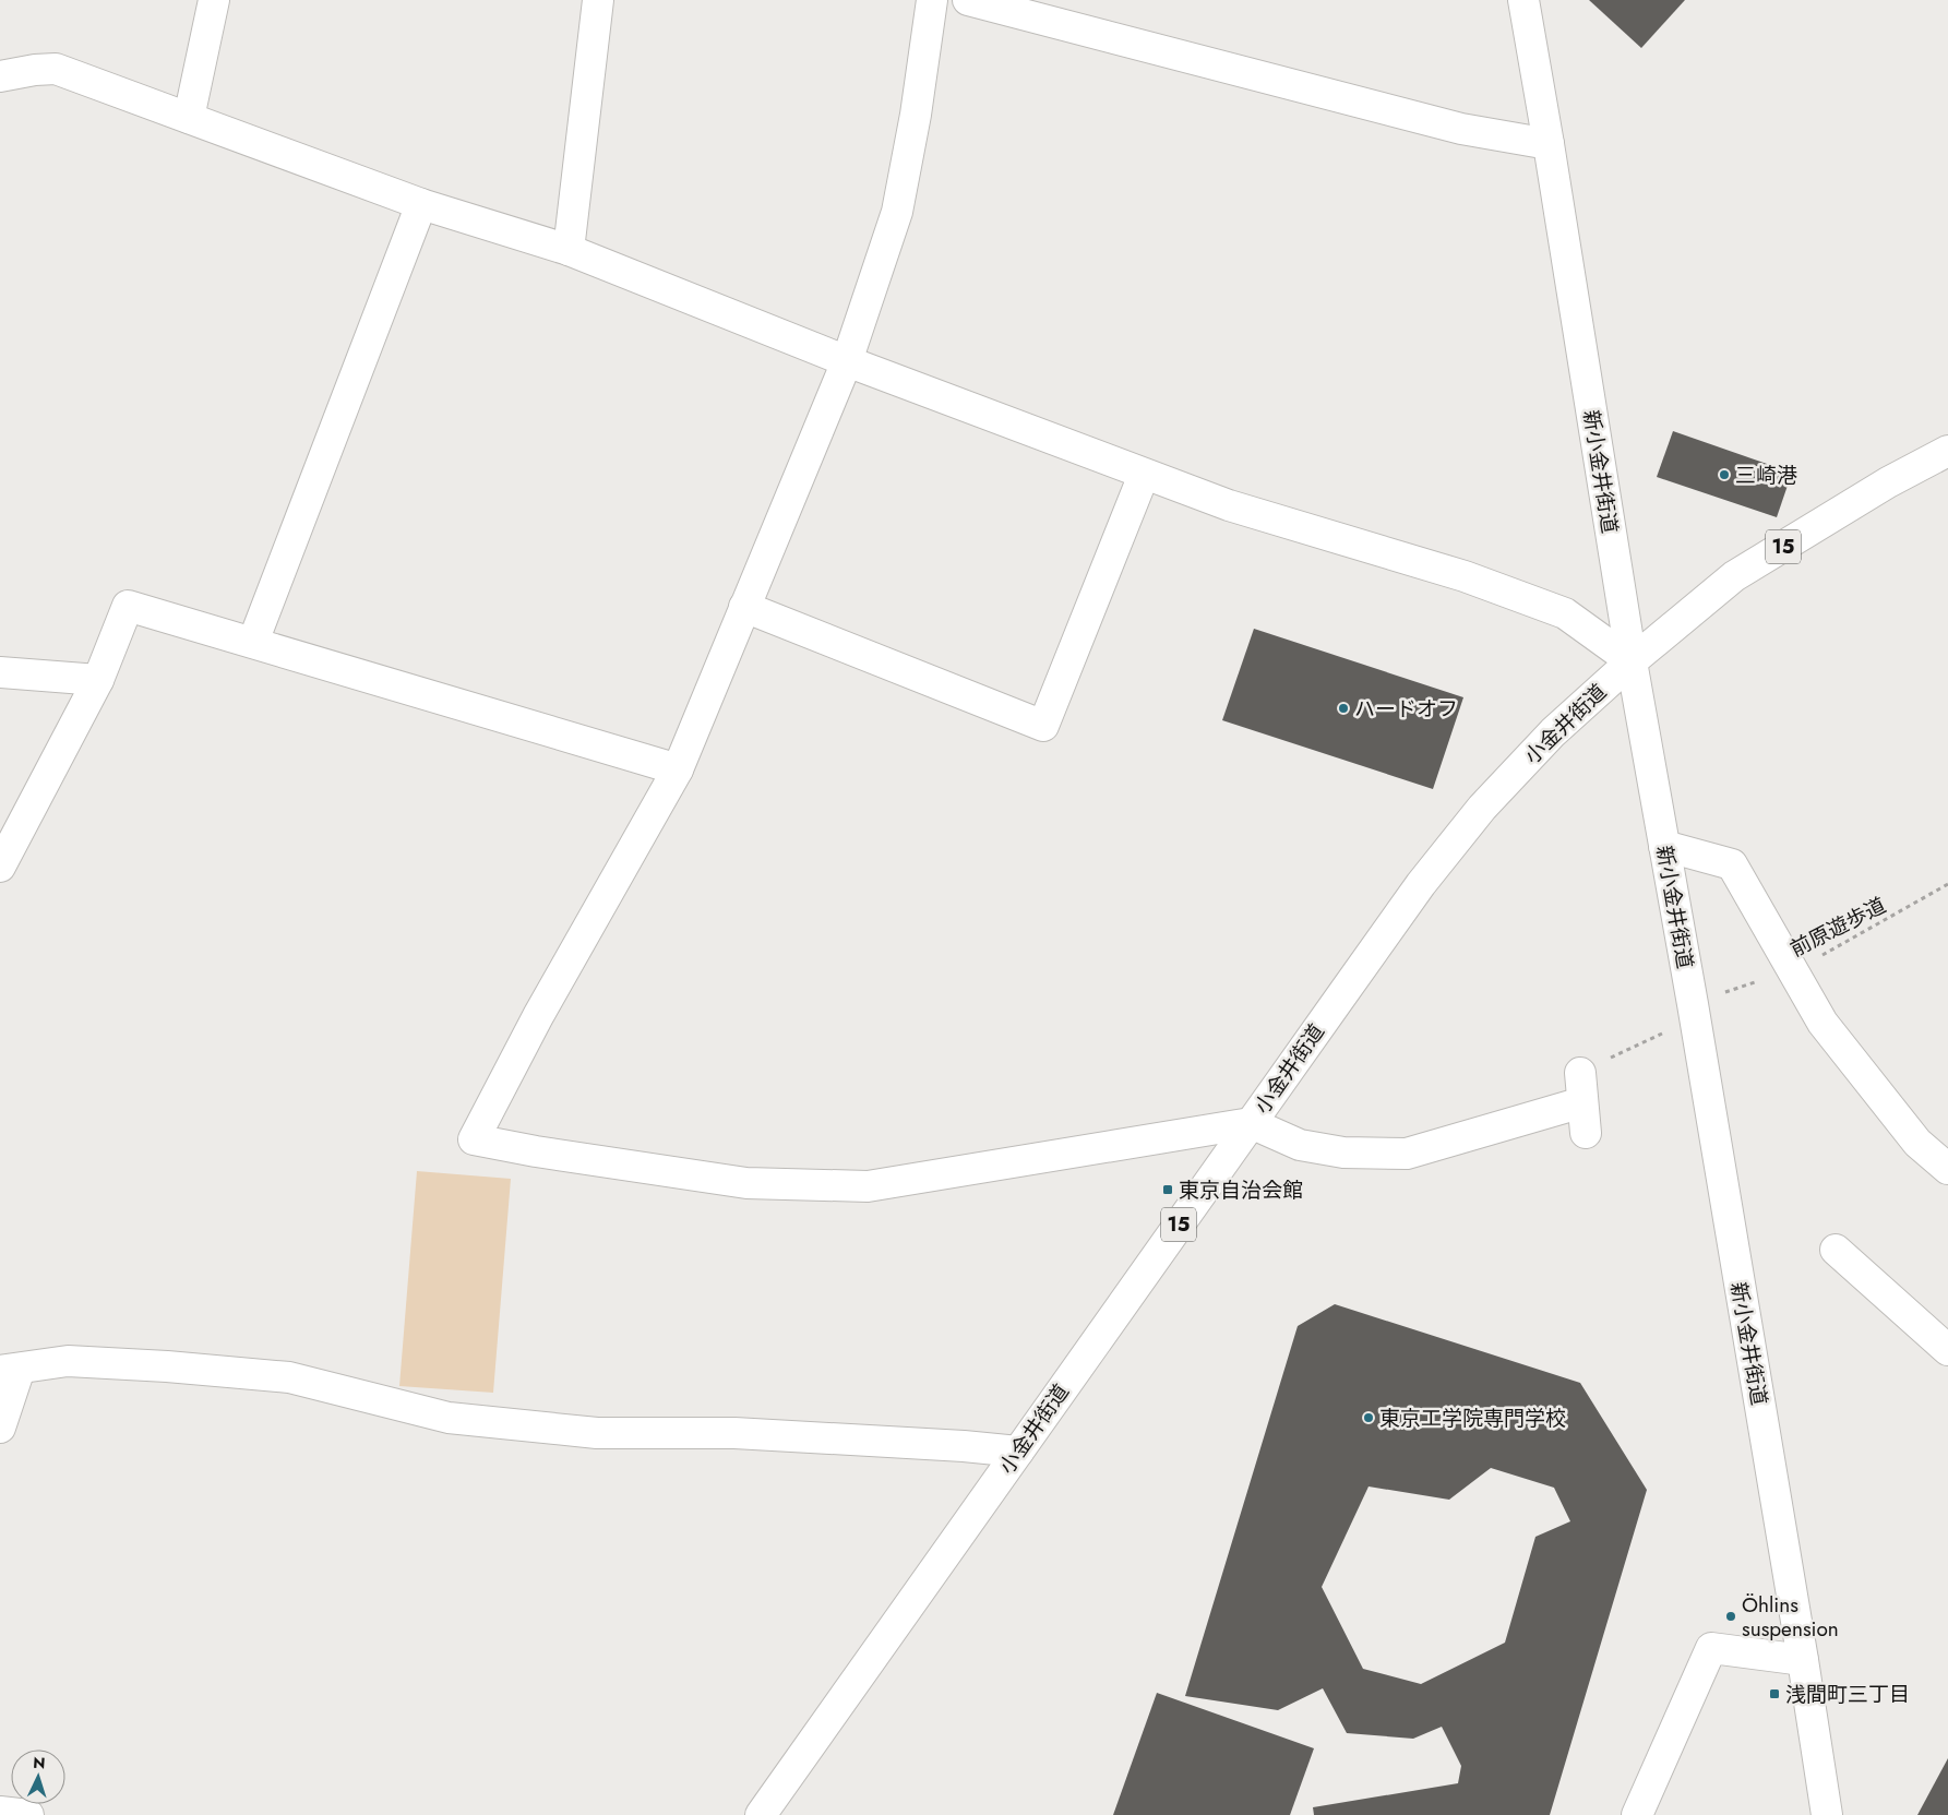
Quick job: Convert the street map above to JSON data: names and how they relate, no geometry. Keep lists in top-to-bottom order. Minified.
{"streets":{"street":["新小金井街道","15","小金井街道"],"path":["前原遊歩道"]},"crossings":[["新小金井街道","小金井街道"]],"places":{"other":["三崎港","ハードオフ","東京工学院専門学校","Öhlins suspension"],"transit":["東京自治会館","浅間町三丁目"]},"north":"top"}
